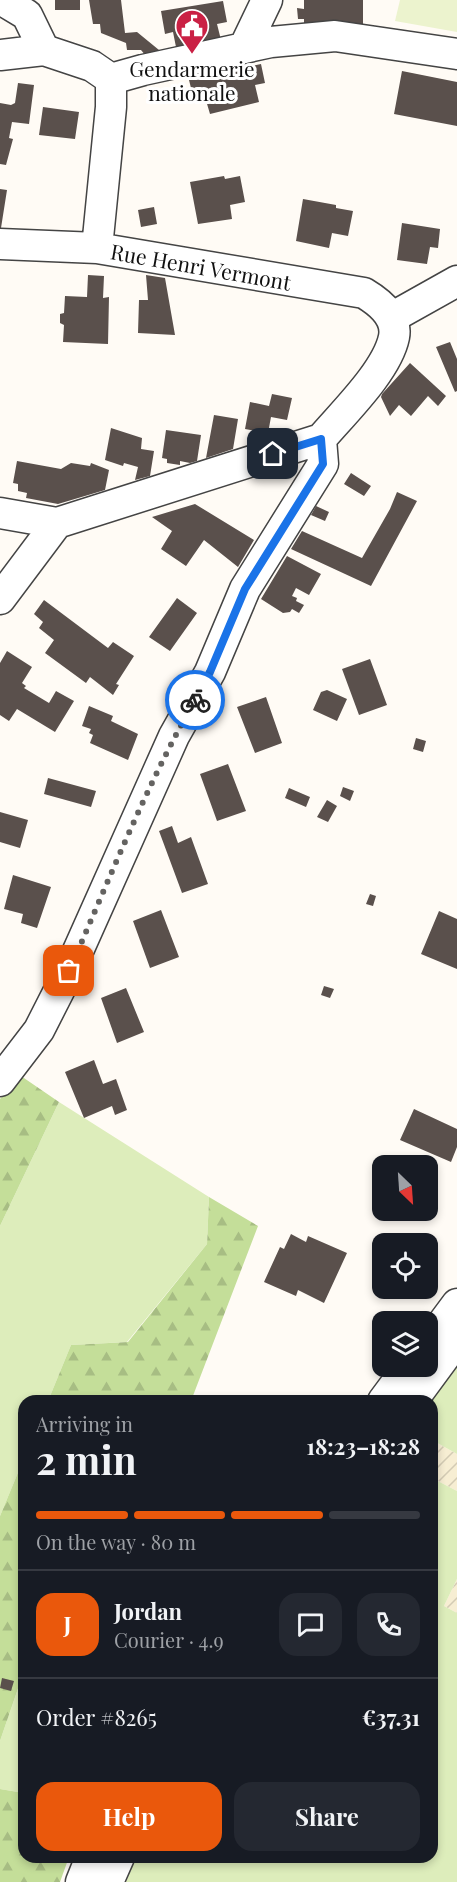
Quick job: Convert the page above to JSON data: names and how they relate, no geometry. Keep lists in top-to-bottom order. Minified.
{"streets":{"street":["Rue Henri Vermont"]},"places":{"public building":["Gendarmerie nationale"]},"north":"bottom right","page":{"heading":["2 min","Arriving in","18:23–18:28"],"panel":["Jordan","Courier · 4.9","Order #8265","€37.31"],"bar":"On the way · 80 m","round":"J","buttons":["Help","Share"]}}
